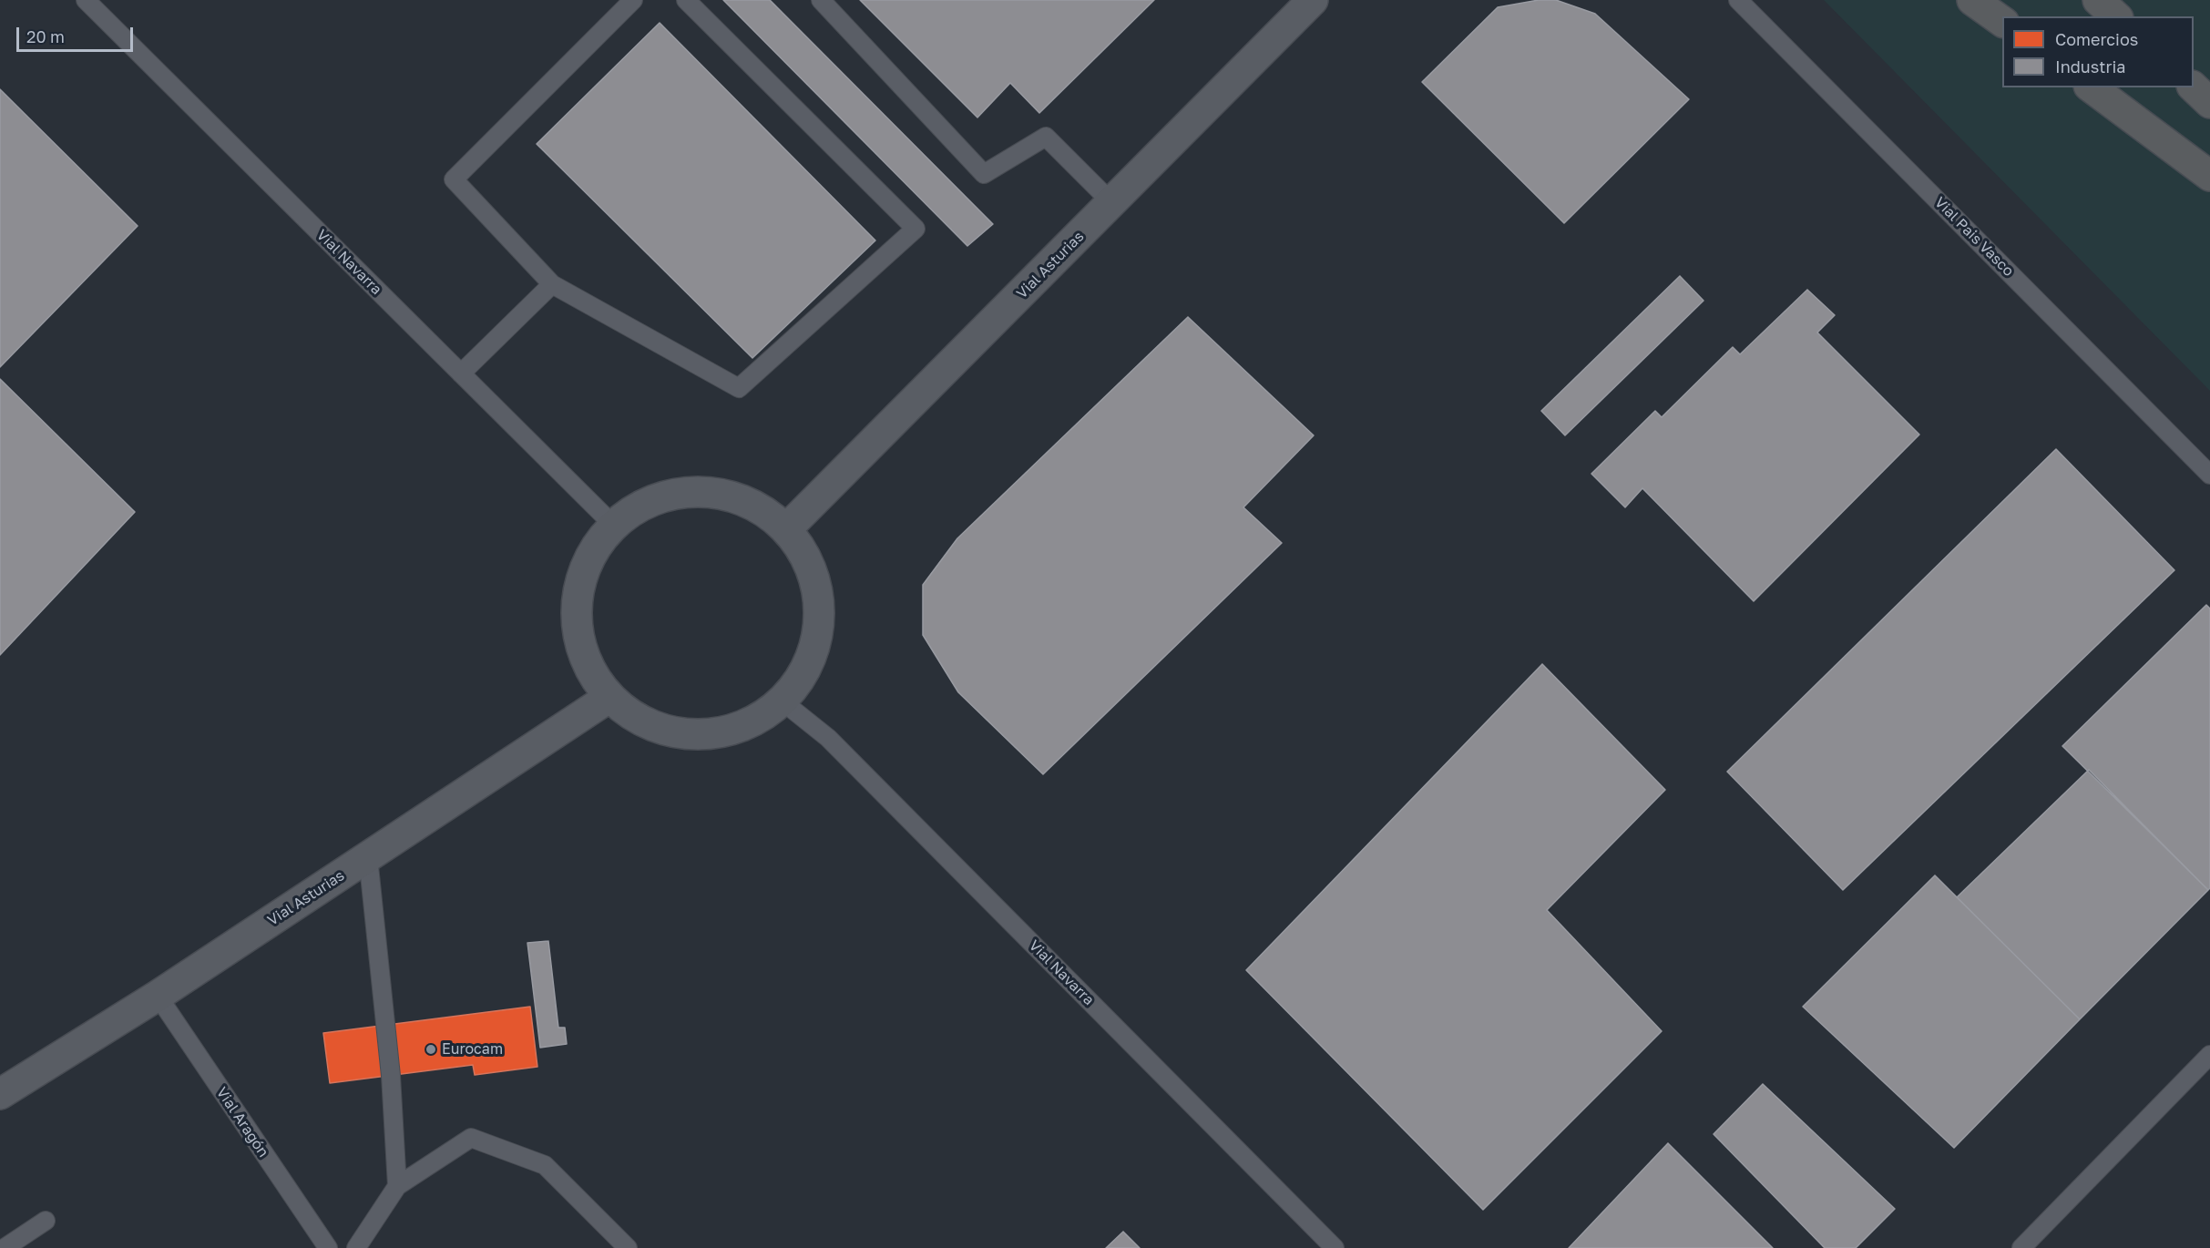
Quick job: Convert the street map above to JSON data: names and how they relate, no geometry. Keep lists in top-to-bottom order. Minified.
{"streets":{"street":["Vial Asturias"],"lane":["Vial Pais Vasco","Vial Navarra","Vial Aragón"]},"crossings":[["Vial Asturias","Vial Aragón"]],"places":["Eurocam"],"legend":["Comercios","Industria"],"scale_bar":"20 m"}
